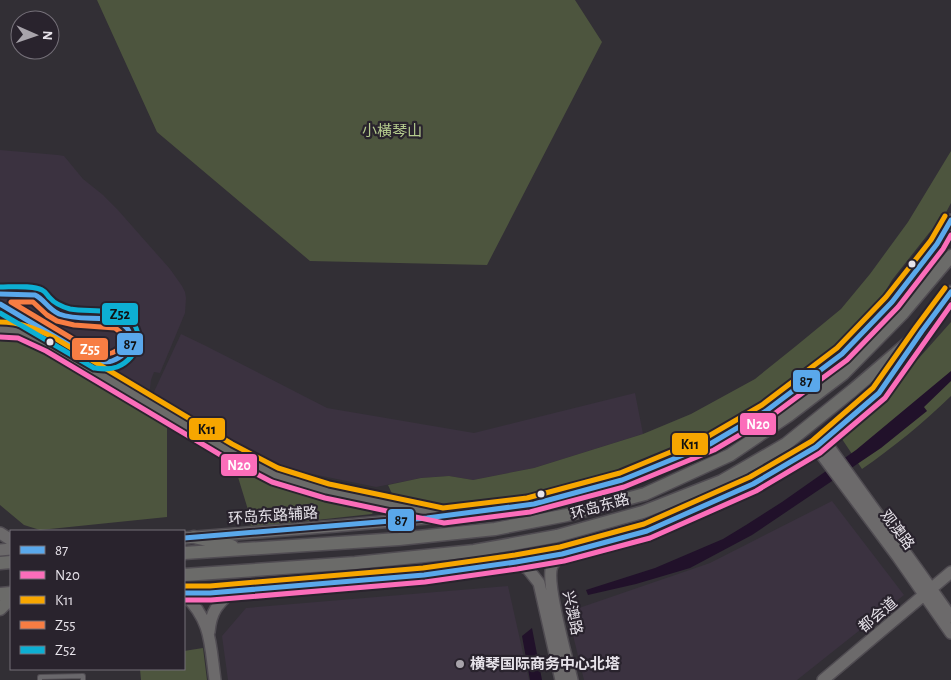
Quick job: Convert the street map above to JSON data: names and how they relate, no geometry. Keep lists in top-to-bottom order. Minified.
{"streets":{"main road":["环岛东路","环岛东路辅路","观澳路","兴澳路","都会道"]},"crossings":[["观澳路","都会道"]],"parks":["小橫琴山"],"places":["横琴国际商务中心北塔"],"lines":["transit line K11","transit line 87","transit line N20","transit line Z52","transit line Z55"],"legend":["87","N20","K11","Z55","Z52"],"north":"right"}
